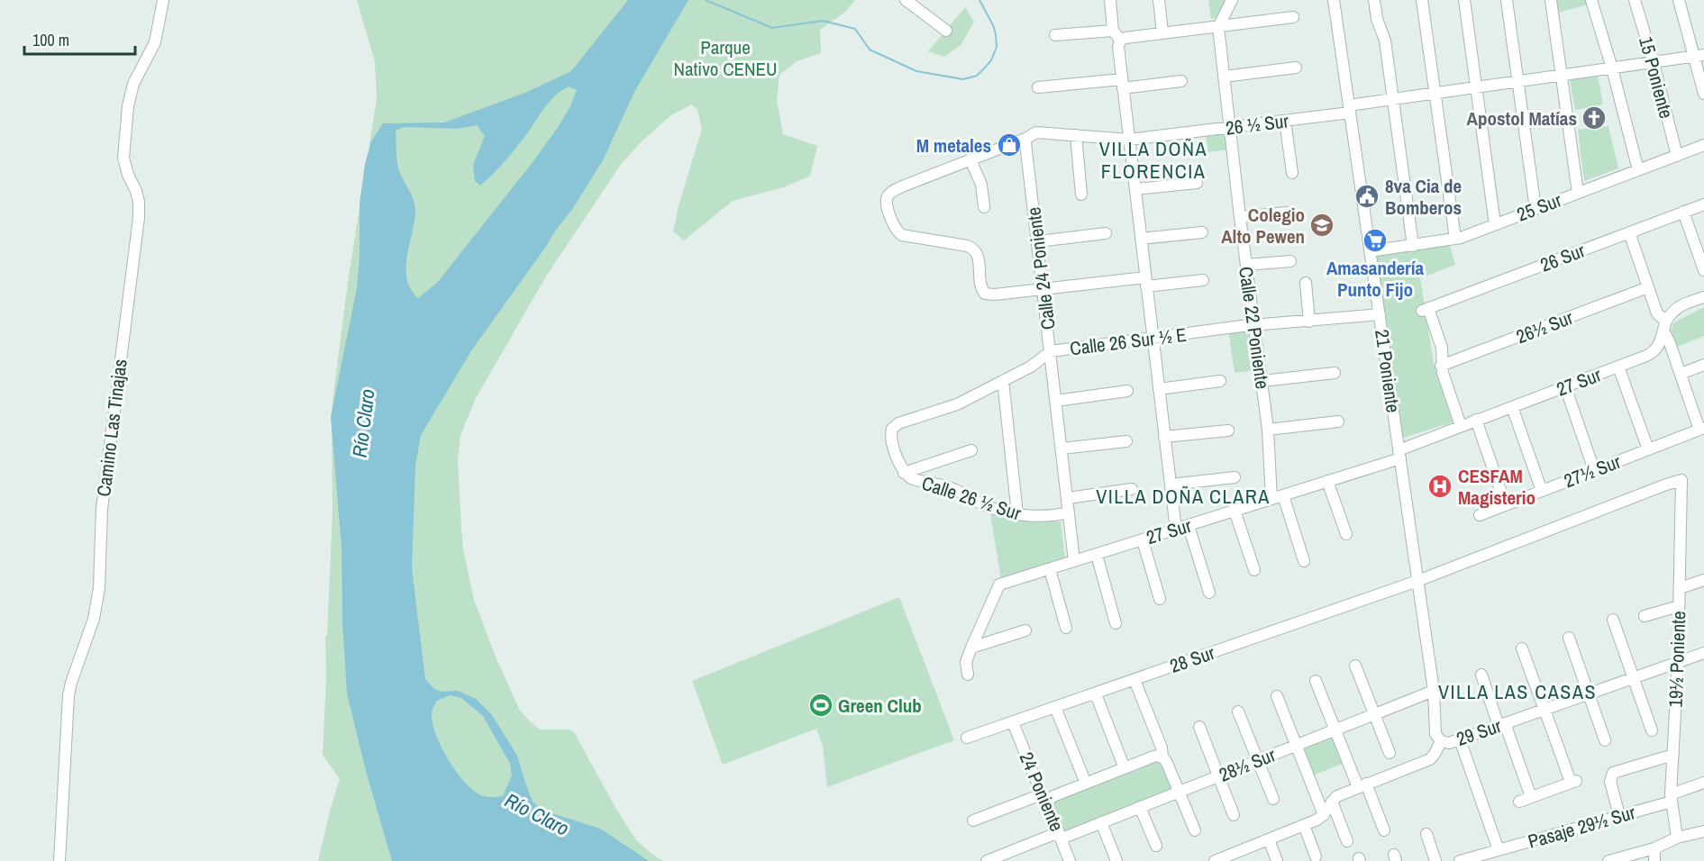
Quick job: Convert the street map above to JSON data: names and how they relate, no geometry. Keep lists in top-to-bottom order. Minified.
{"streets":{"street":["15 Poniente","26 ½ Sur","25 Sur","26 Sur","Calle 24 Poniente","26½ Sur","Calle 22 Poniente","Calle 26 Sur ½ E","21 Poniente","27 Sur","Camino Las Tinajas","27½ Sur","Calle 26 ½ Sur","28 Sur","19½ Poniente","29 Sur","28½ Sur","24 Poniente","Pasaje 29½ Sur"]},"crossings":[["15 Poniente","26 ½ Sur"],["15 Poniente","25 Sur"],["26 ½ Sur","Calle 24 Poniente"],["26 ½ Sur","Calle 22 Poniente"],["26 ½ Sur","21 Poniente"],["25 Sur","21 Poniente"],["26 Sur","26½ Sur"],["Calle 24 Poniente","Calle 26 Sur ½ E"],["Calle 24 Poniente","27 Sur"],["Calle 24 Poniente","Calle 26 ½ Sur"],["Calle 22 Poniente","Calle 26 Sur ½ E"],["Calle 22 Poniente","27 Sur"],["Calle 26 Sur ½ E","21 Poniente"],["Calle 26 Sur ½ E","Calle 26 ½ Sur"],["21 Poniente","27 Sur"],["21 Poniente","28 Sur"],["21 Poniente","29 Sur"],["21 Poniente","28½ Sur"],["28 Sur","19½ Poniente"],["28 Sur","24 Poniente"],["19½ Poniente","29 Sur"],["19½ Poniente","Pasaje 29½ Sur"],["28½ Sur","24 Poniente"]],"districts":["VILLA DOÑA FLORENCIA","VILLA DOÑA CLARA","VILLA LAS CASAS"],"water":["Río Claro"],"parks":["Parque Nativo CENEU"],"places":{"church":["Apostol Matías"],"shop":["M metales"],"public building":["8va Cia de Bomberos"],"school or university":["Colegio Alto Pewen"],"supermarket":["Amasandería Punto Fijo"],"hospital":["CESFAM Magisterio"],"sports":["Green Club"]},"scale_bar":"100 m"}
